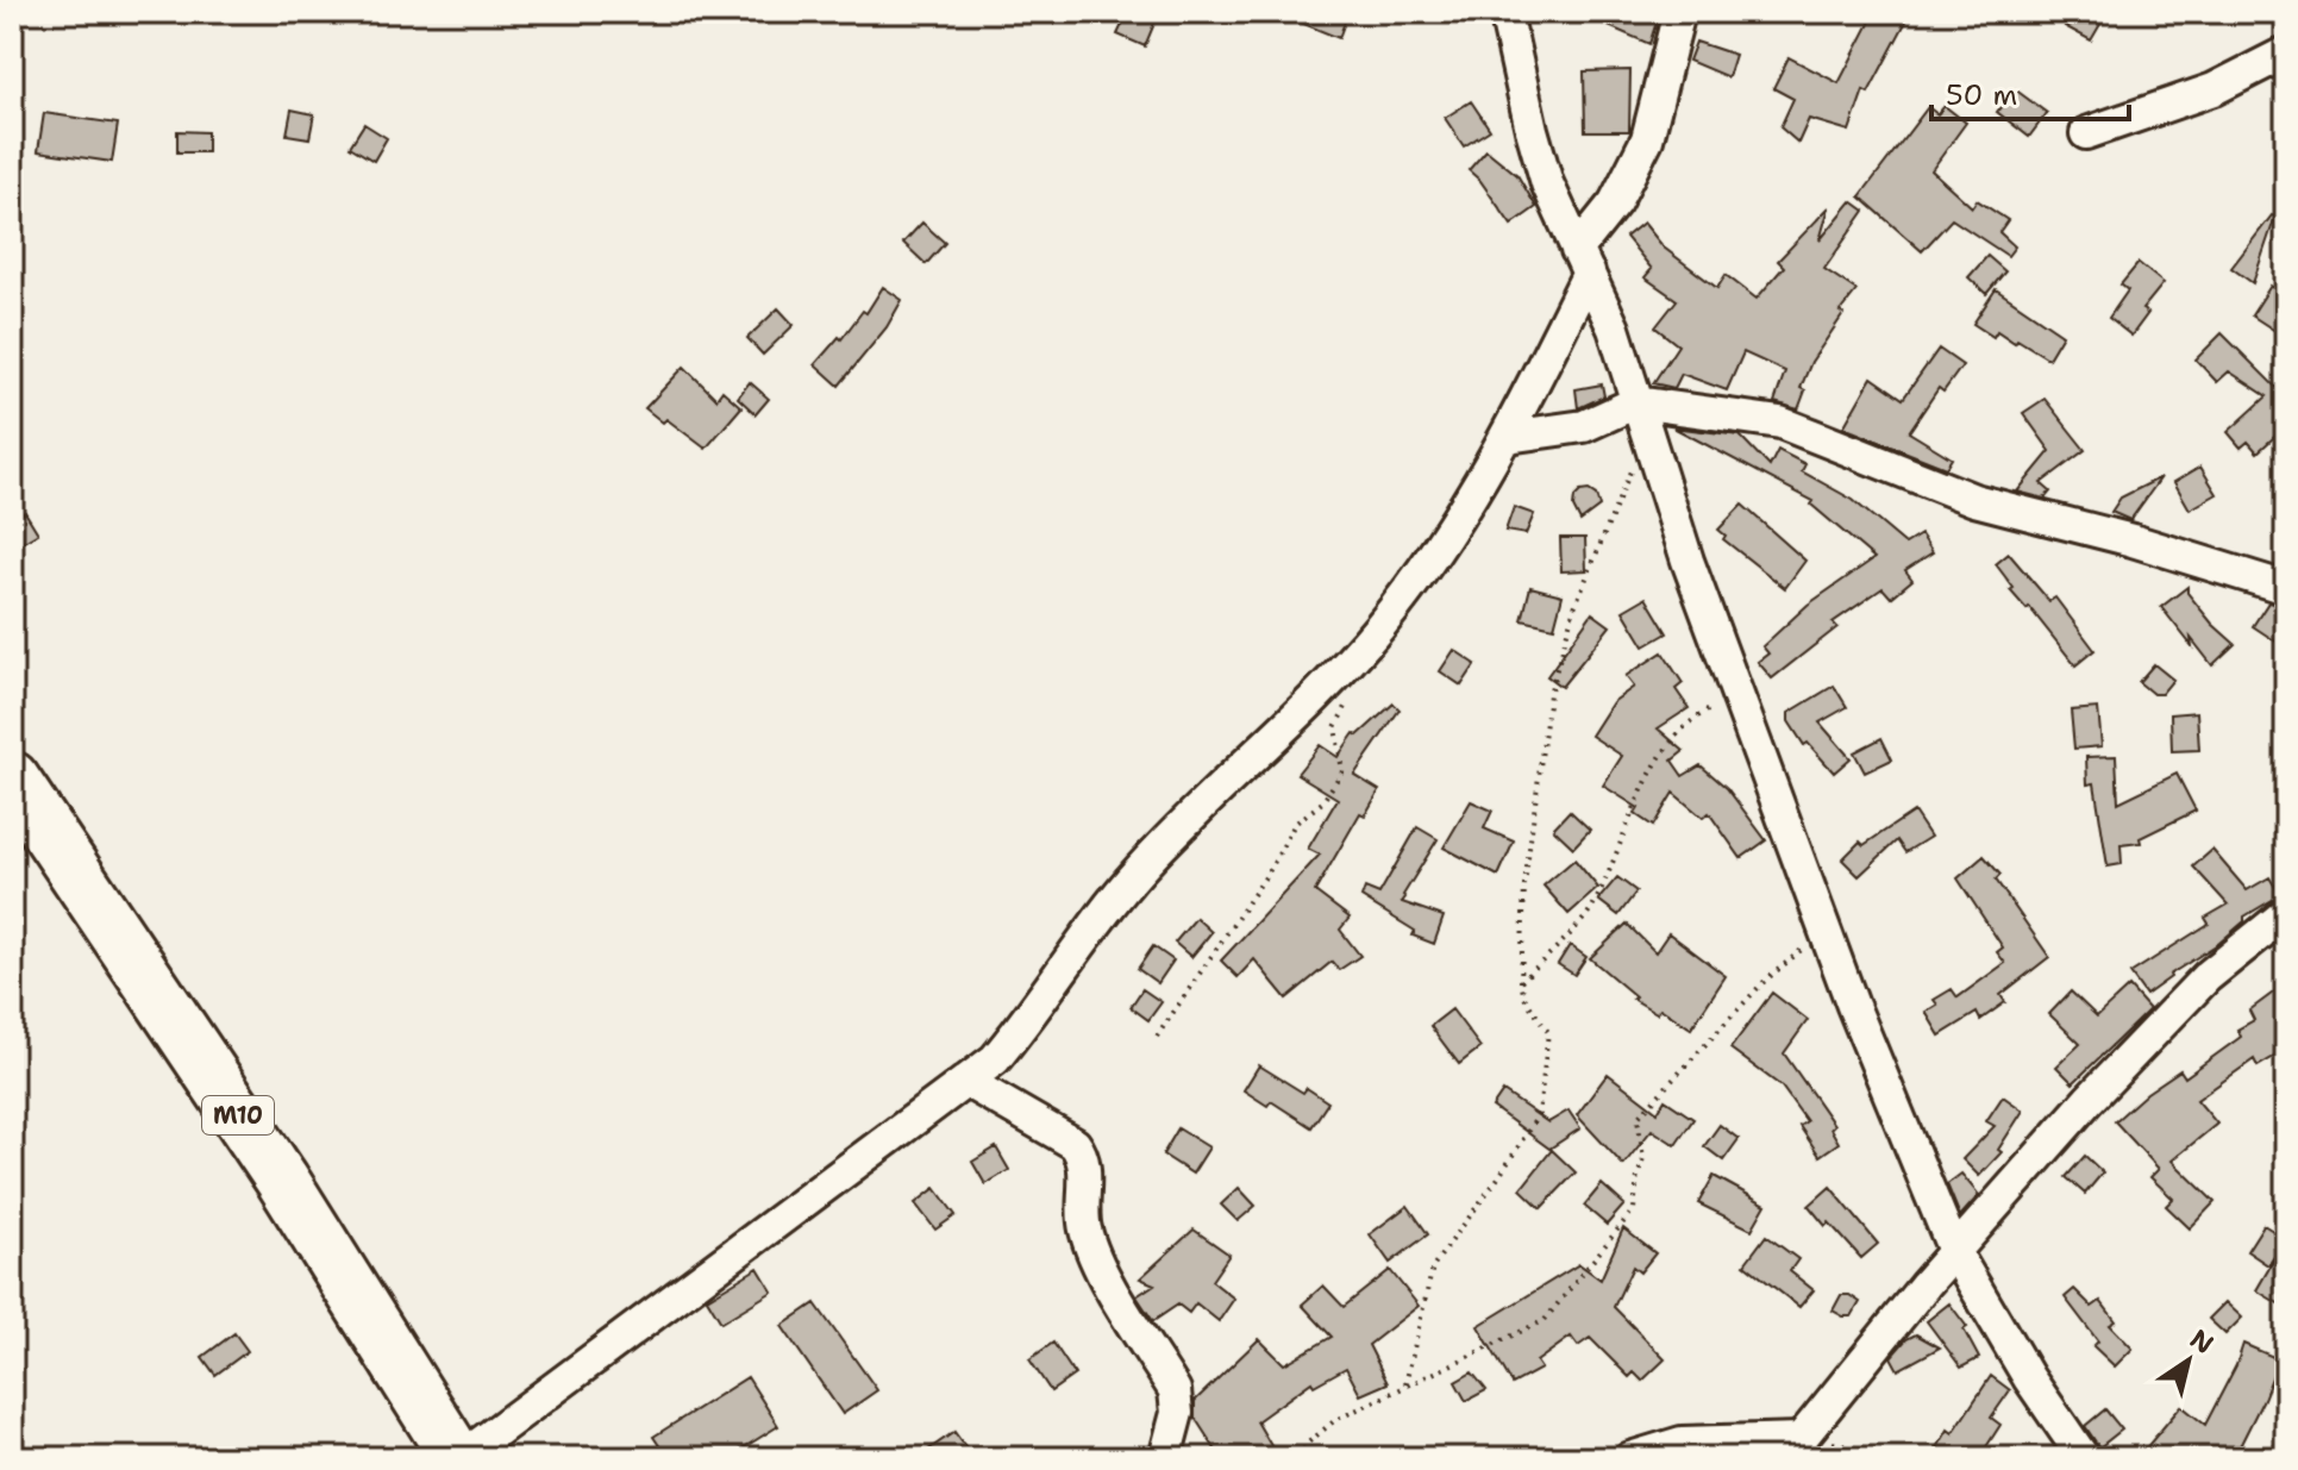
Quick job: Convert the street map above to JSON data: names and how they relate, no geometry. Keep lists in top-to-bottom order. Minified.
{"streets":{"highway":["M10"]},"scale_bar":"50 m","north":"top right"}
